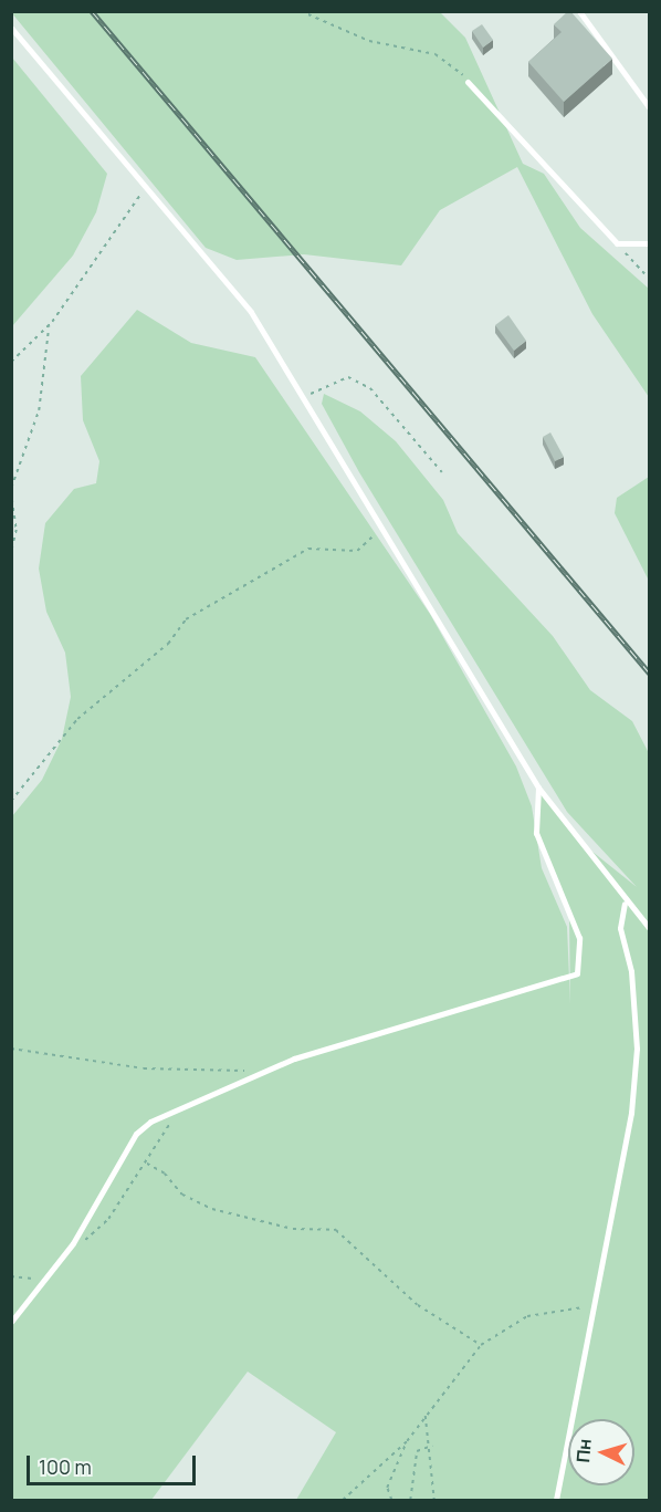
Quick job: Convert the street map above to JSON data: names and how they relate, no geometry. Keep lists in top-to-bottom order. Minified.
{"scale_bar":"100 m","north":"left"}
